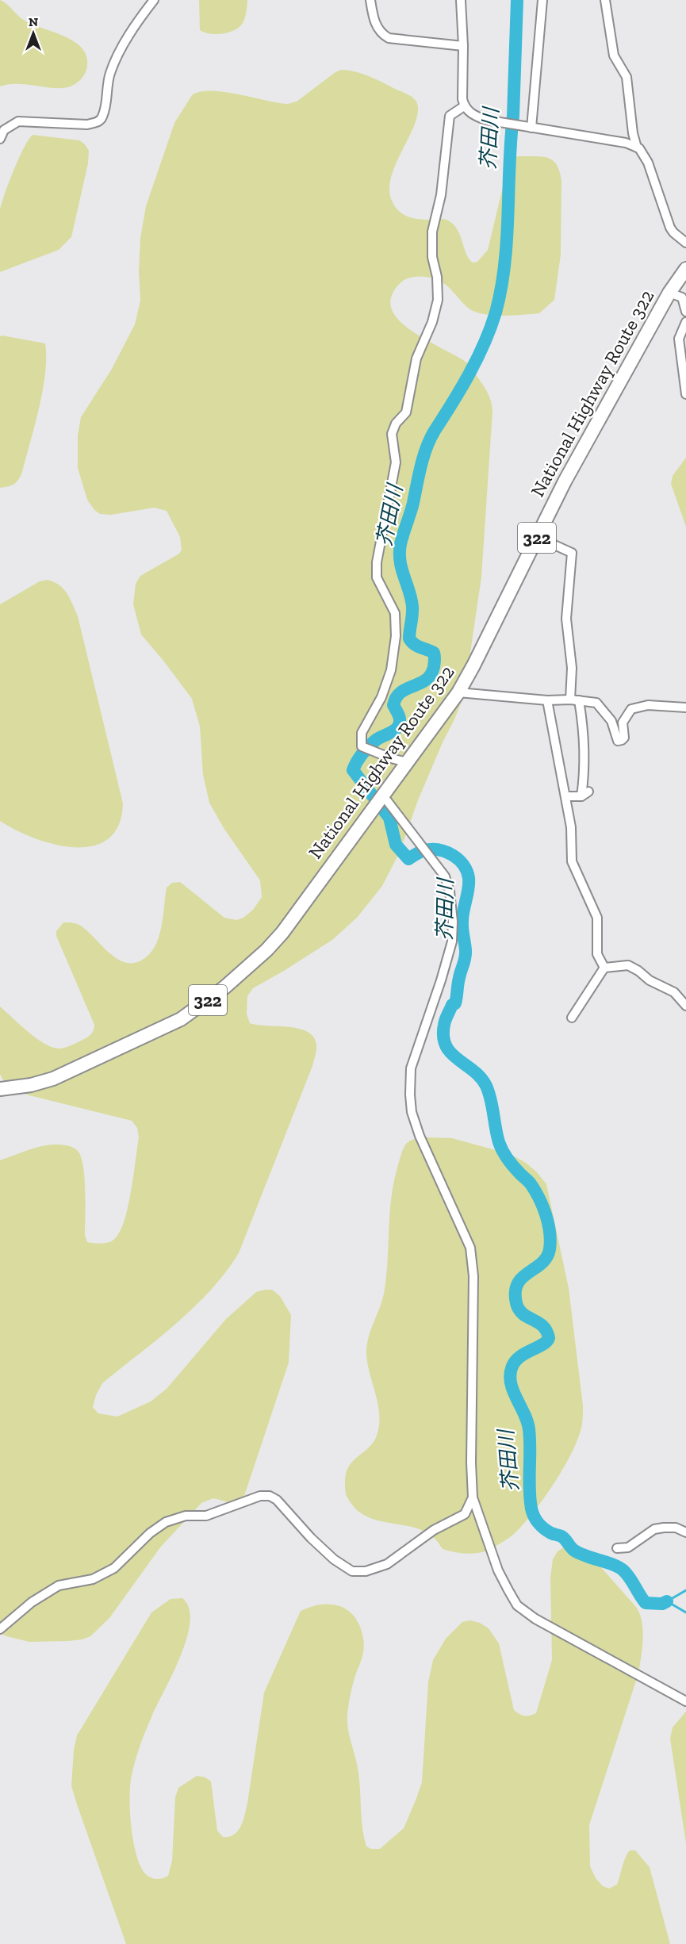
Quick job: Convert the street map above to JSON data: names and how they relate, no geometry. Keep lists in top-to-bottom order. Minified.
{"streets":{"highway":["National Highway Route 322","322"]},"water":["芥田川"],"north":"top"}
